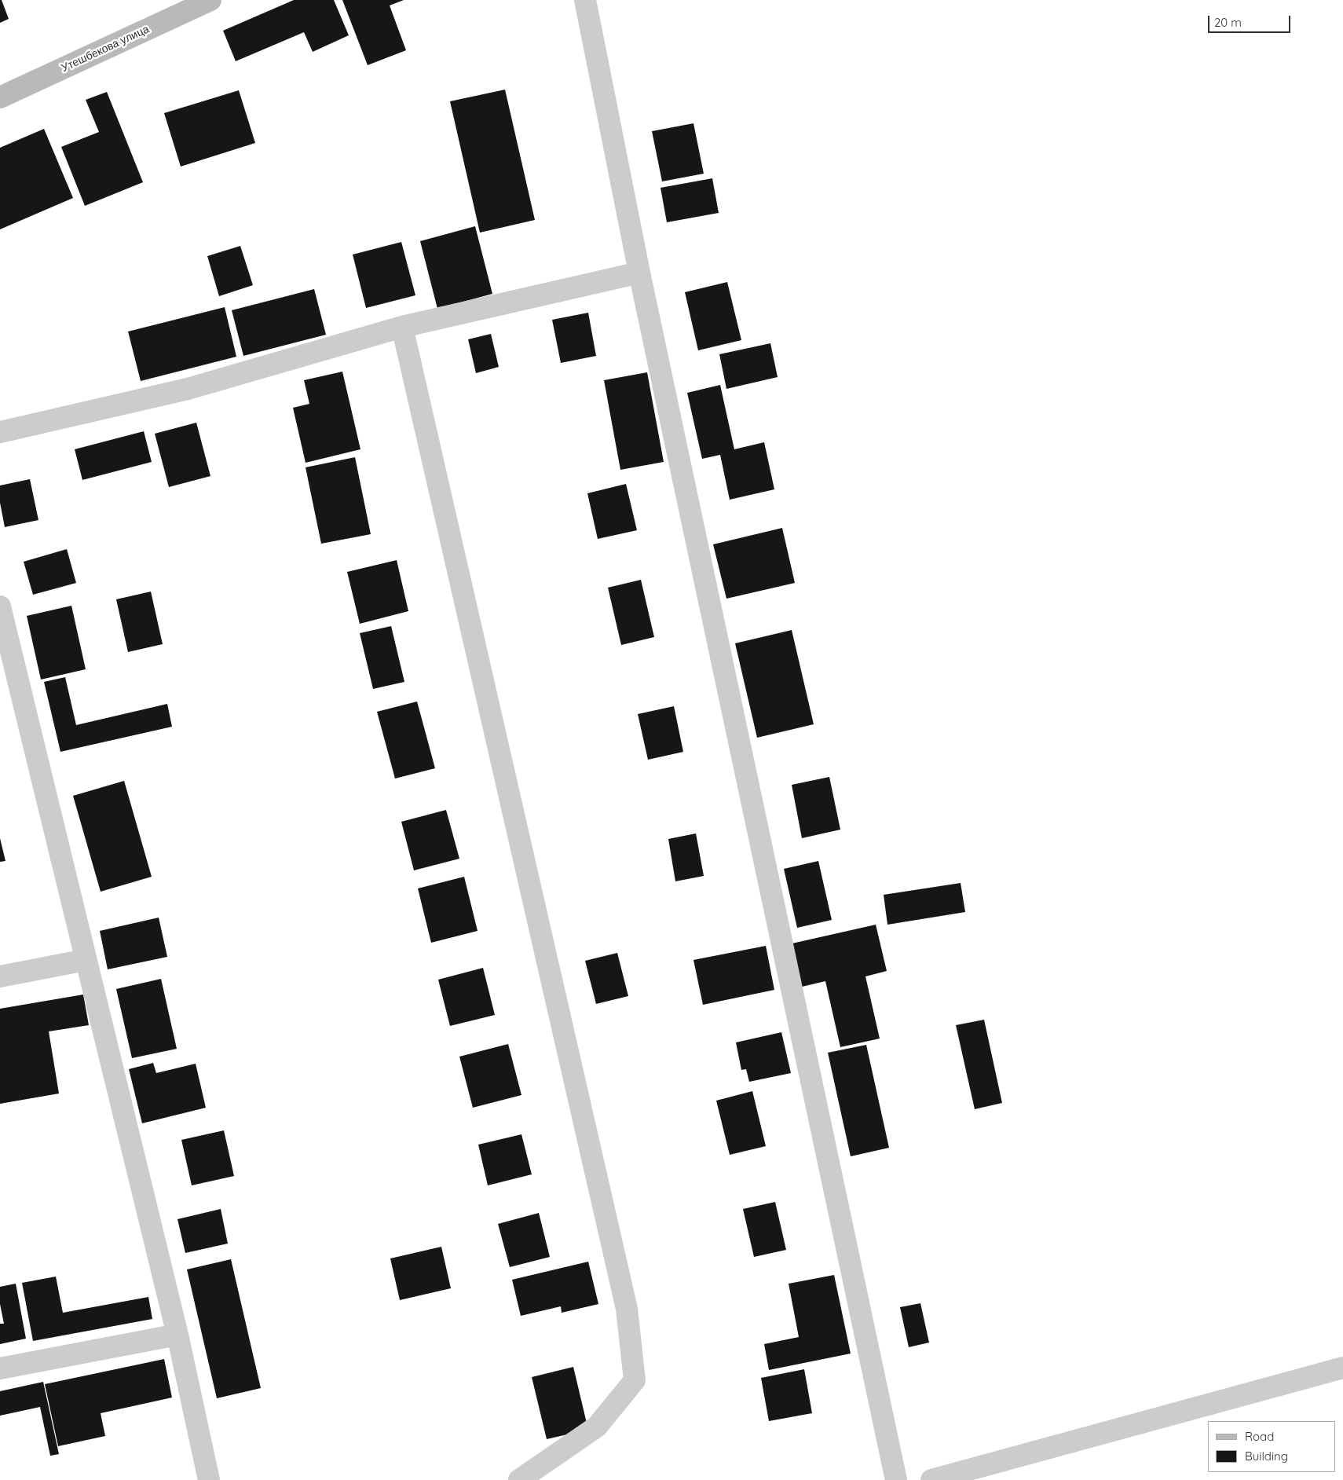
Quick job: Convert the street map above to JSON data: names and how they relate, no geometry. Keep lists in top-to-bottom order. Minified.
{"streets":{"main road":["Утешбекова улица"]},"legend":["Road","Building"],"scale_bar":"20 m"}
